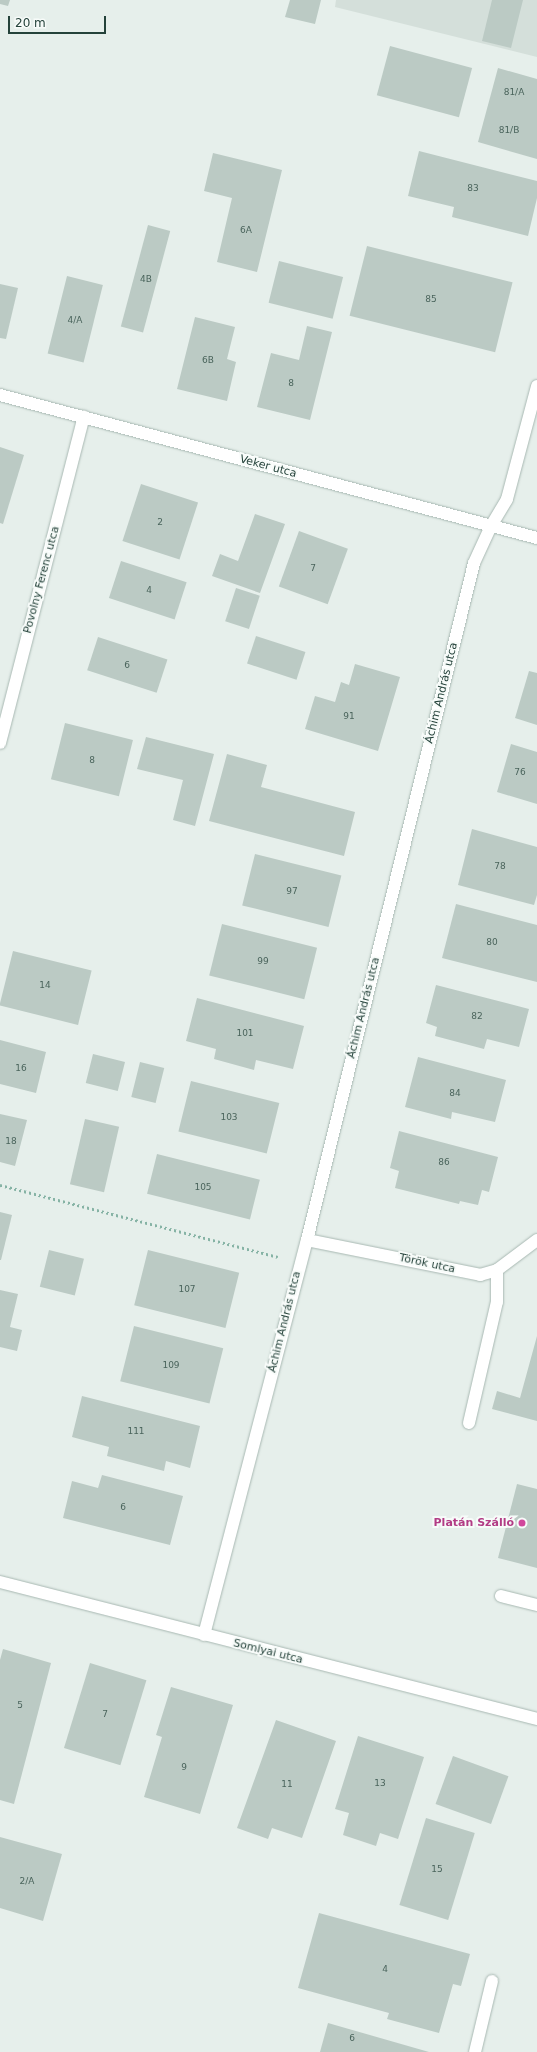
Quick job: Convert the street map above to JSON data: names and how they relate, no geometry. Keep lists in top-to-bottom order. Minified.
{"streets":{"street":["Veker utca","Povolny Ferenc utca","Áchim András utca","Török utca","Somlyai utca"]},"crossings":[["Veker utca","Povolny Ferenc utca"],["Veker utca","Áchim András utca"],["Áchim András utca","Török utca"],["Áchim András utca","Somlyai utca"]],"places":["Platán Szálló"],"house_numbers":["81/A","81/B","83","6A","4B","85","4/A","6B","8","2","7","4","6","91","8","76","78","97","80","99","14","82","101","16","84","103","18","86","105","107","109","111","6","5","7","9","13","11","15","2/A","4","6"],"scale_bar":"20 m"}
